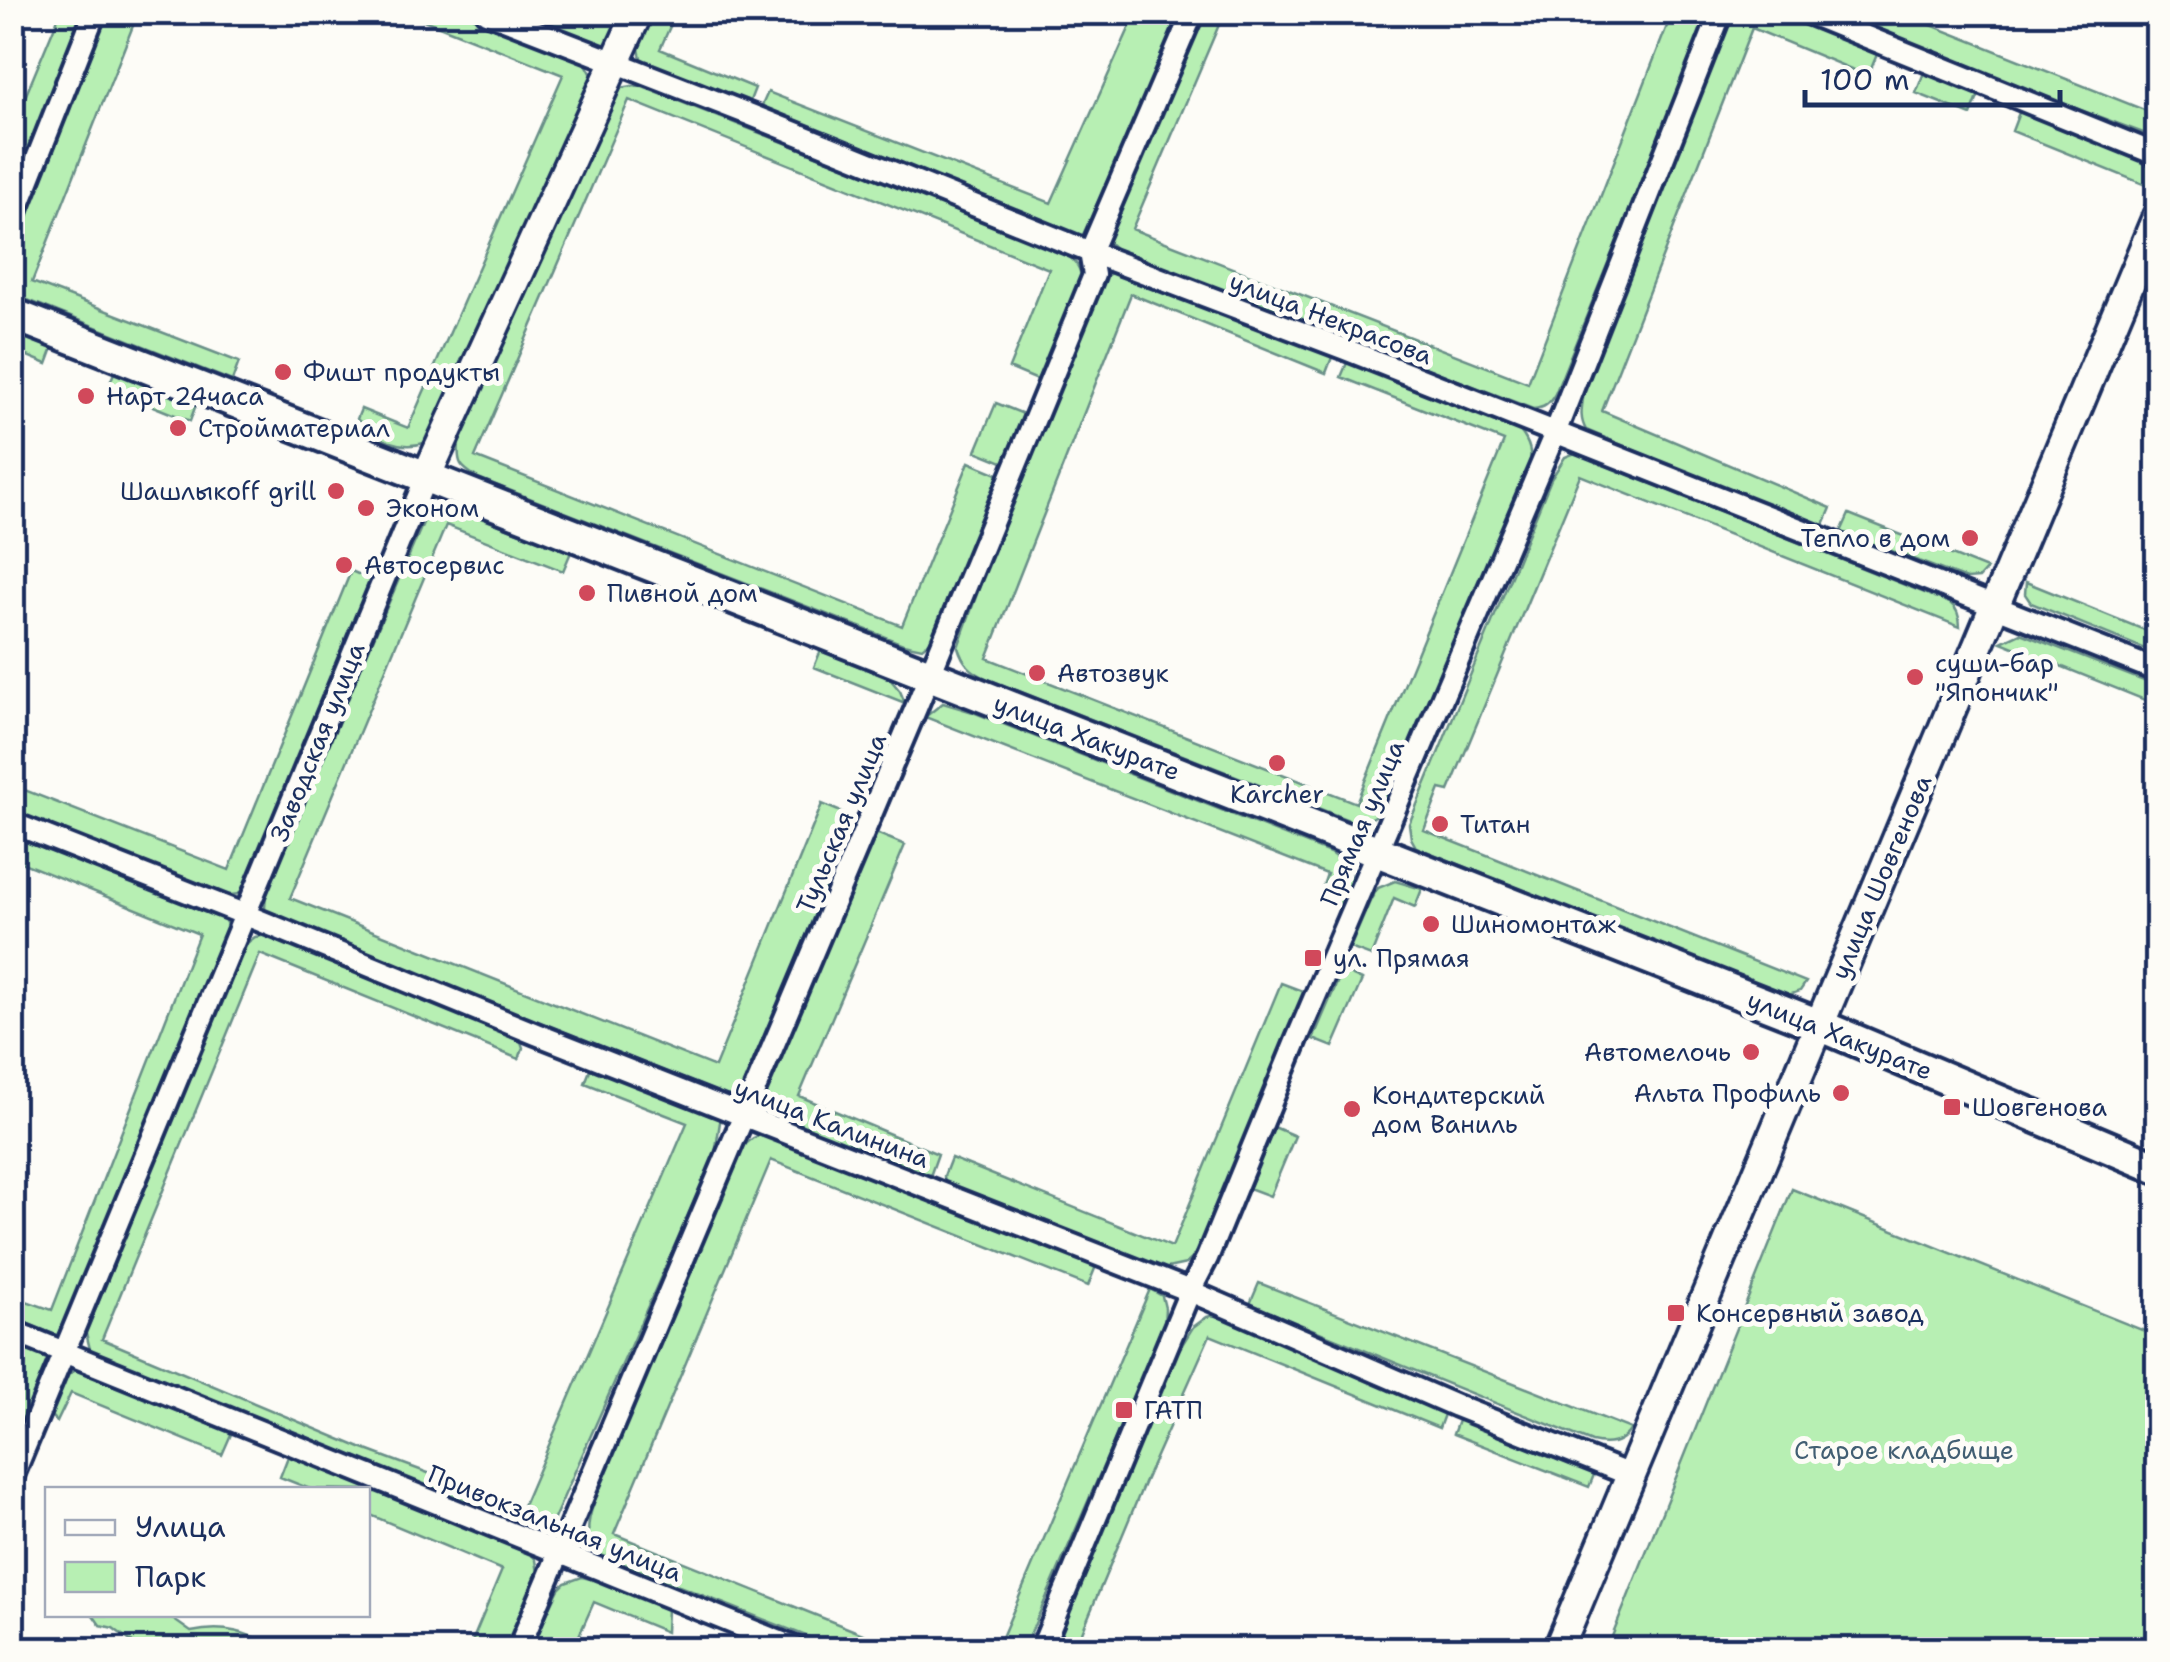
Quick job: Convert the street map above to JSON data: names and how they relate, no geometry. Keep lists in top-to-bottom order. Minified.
{"streets":{"main road":["улица Хакурате","Заводская улица","улица Шовгенова"],"street":["улица Некрасова","Тульская улица","Прямая улица","улица Калинина","Привокзальная улица"]},"crossings":[["улица Некрасова","Заводская улица"],["улица Некрасова","Тульская улица"],["улица Некрасова","Прямая улица"],["улица Некрасова","улица Шовгенова"],["улица Хакурате","Заводская улица"],["улица Хакурате","Тульская улица"],["улица Хакурате","Прямая улица"],["улица Хакурате","улица Шовгенова"],["Заводская улица","улица Калинина"],["Заводская улица","Привокзальная улица"],["Тульская улица","улица Калинина"],["Тульская улица","Привокзальная улица"],["Прямая улица","улица Калинина"],["улица Шовгенова","улица Калинина"]],"parks":["Старое кладбище"],"places":{"other":["Фишт продукты","Нарт 24часа","Стройматериал","Шашлыкоff grill","Эконом","Тепло в дом","Автосервис","Пивной дом","Автозвук","суши-бар \"Япончик\"","Karcher","Титан","Шиномонтаж","Автомелочь","Альта Профиль","Кондитерский дом Ваниль"],"transit":["ул. Прямая","Шовгенова","Консервный завод","ГАТП"]},"legend":["Улица","Парк"],"scale_bar":"100 m"}
